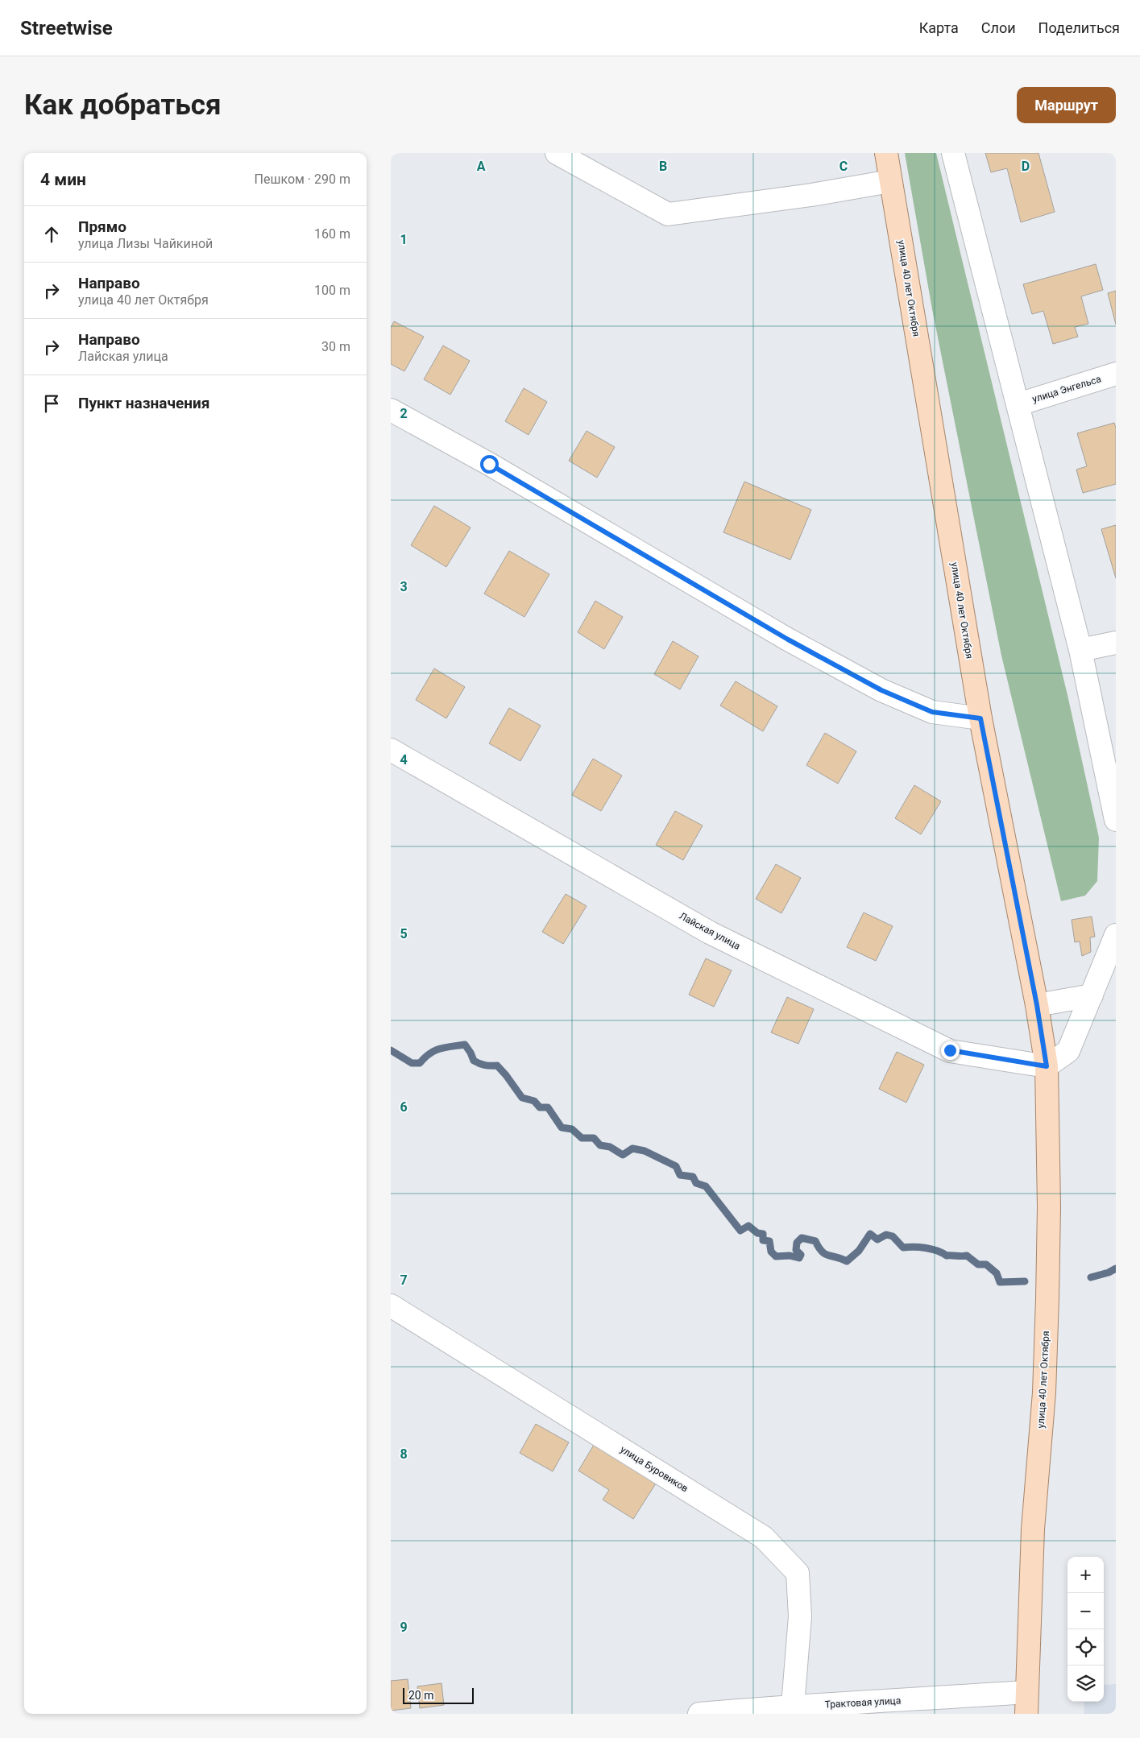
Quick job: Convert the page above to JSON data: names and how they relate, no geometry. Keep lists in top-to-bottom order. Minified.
{"streets":{"main road":["улица 40 лет Октября"],"street":["улица Энгельса","Лайская улица","улица Буровиков","Трактовая улица"]},"crossings":[["улица 40 лет Октября","Лайская улица"],["улица 40 лет Октября","Трактовая улица"],["улица Буровиков","Трактовая улица"]],"scale_bar":"20 m","page":{"header":"Streetwise","nav":["Карта","Слои","Поделиться"],"buttons":"Маршрут","title":"Как добраться","heading":["4 мин","Пешком · 290 m"],"list":[["Прямо","улица Лизы Чайкиной","160 m"],["Направо","улица 40 лет Октября","100 m"],["Направо","Лайская улица","30 m"],"Пункт назначения"],"map_buttons":["+","−"],"scale":"20 m"},"grid":{"columns":["A","B","C","D"],"rows":["1","2","3","4","5","6","7","8","9"]}}
